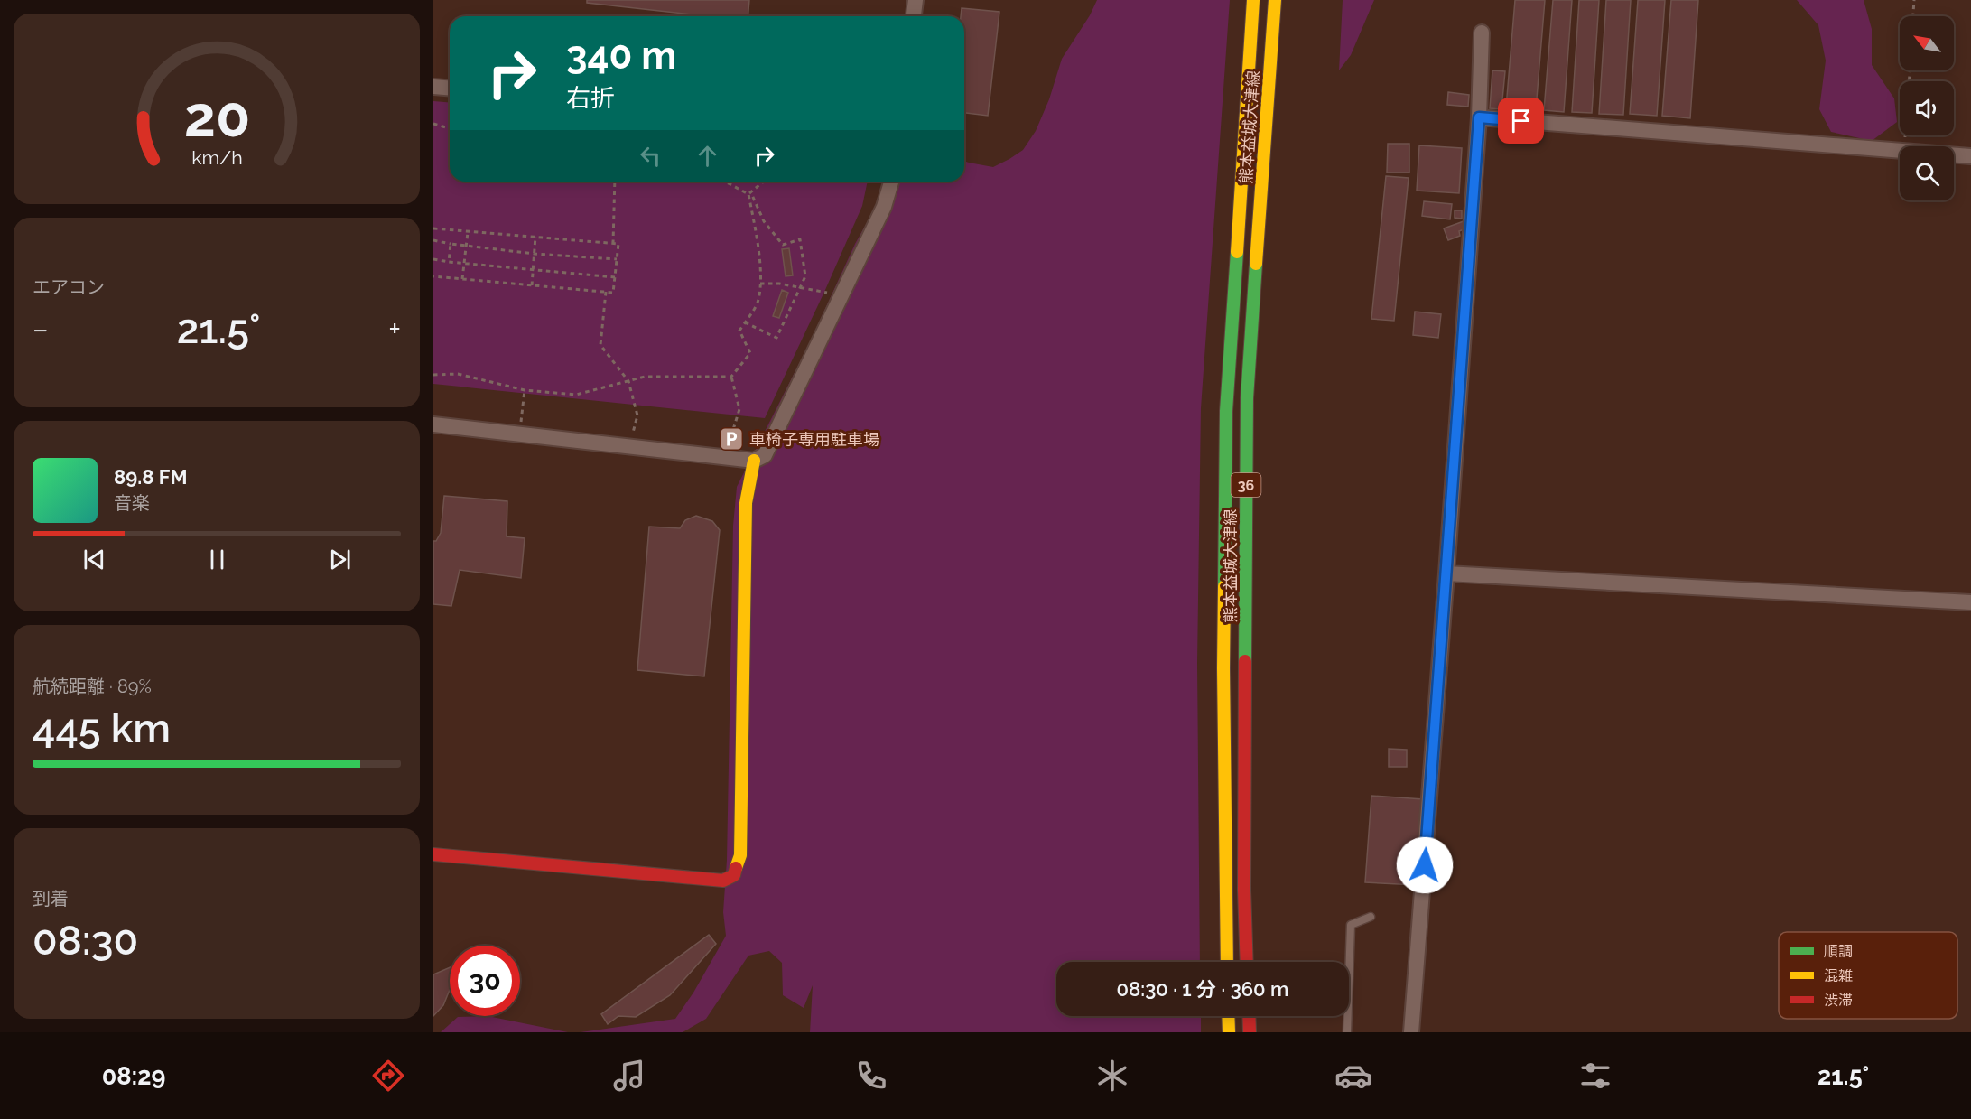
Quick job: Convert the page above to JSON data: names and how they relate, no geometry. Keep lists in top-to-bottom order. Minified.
{"streets":{"main road":["熊本益城大津線","36"]},"places":{"parking":["車椅子専用駐車場"]},"legend":["順調","混雑","渋滞"],"north":"top left","page":{"turn":["340 m","右折"],"tile":["エアコン",["航続距離 · 89%","445 km"],["到着","08:30"]],"heat":["−","21.5°","+"],"song":["89.8 FM","音楽"],"limit":"30","trip":"08:30 · 1 分 · 360 m","tabs":["08:29","21.5°"],"gauge":["20","km/h"]}}
